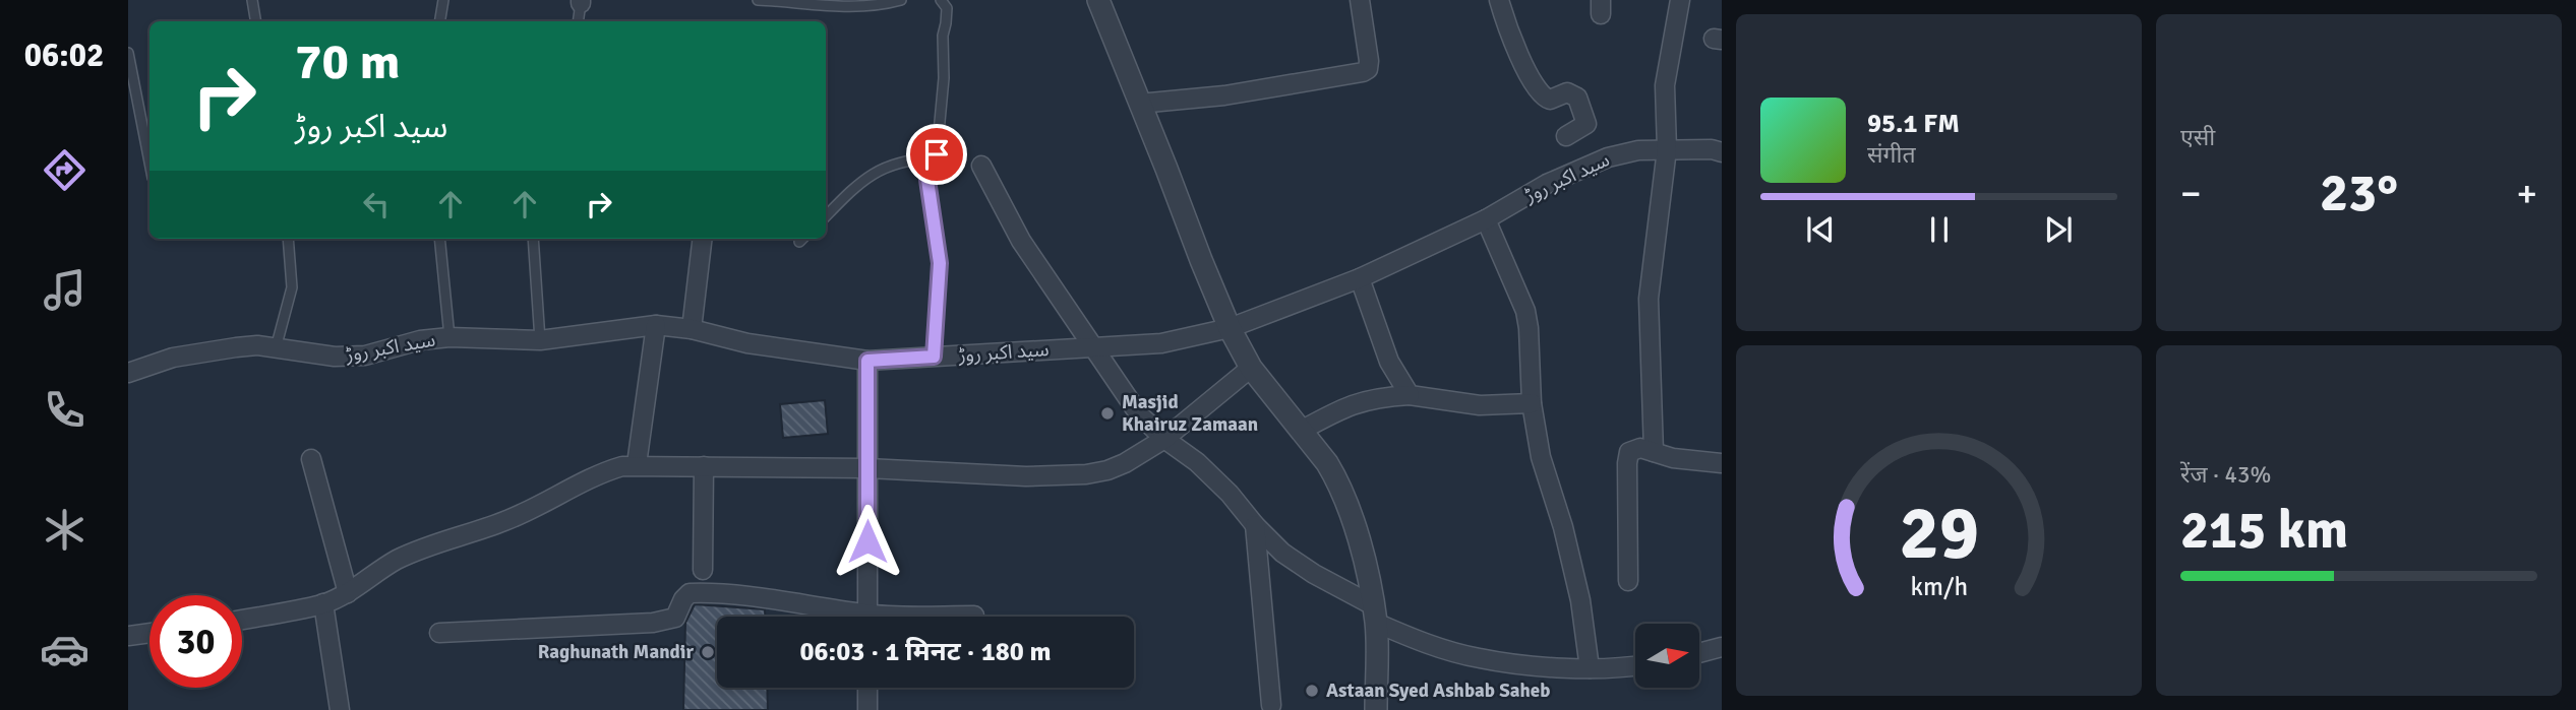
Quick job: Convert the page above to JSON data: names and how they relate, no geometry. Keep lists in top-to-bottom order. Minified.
{"streets":{"street":["سید اکبر روڑ"]},"places":["Masjid Khairuz Zamaan","Raghunath Mandir","Astaan Syed Ashbab Saheb"],"north":"right","page":{"tabs":"06:02","tile":["एसी",["रेंज · 43%","215 km"]],"turn":["70 m","سید اکبر روڑ"],"song":["95.1 FM","संगीत"],"heat":["−","23°","+"],"limit":"30","trip":"06:03 · 1 मिनट · 180 m","gauge":["29","km/h"]}}
